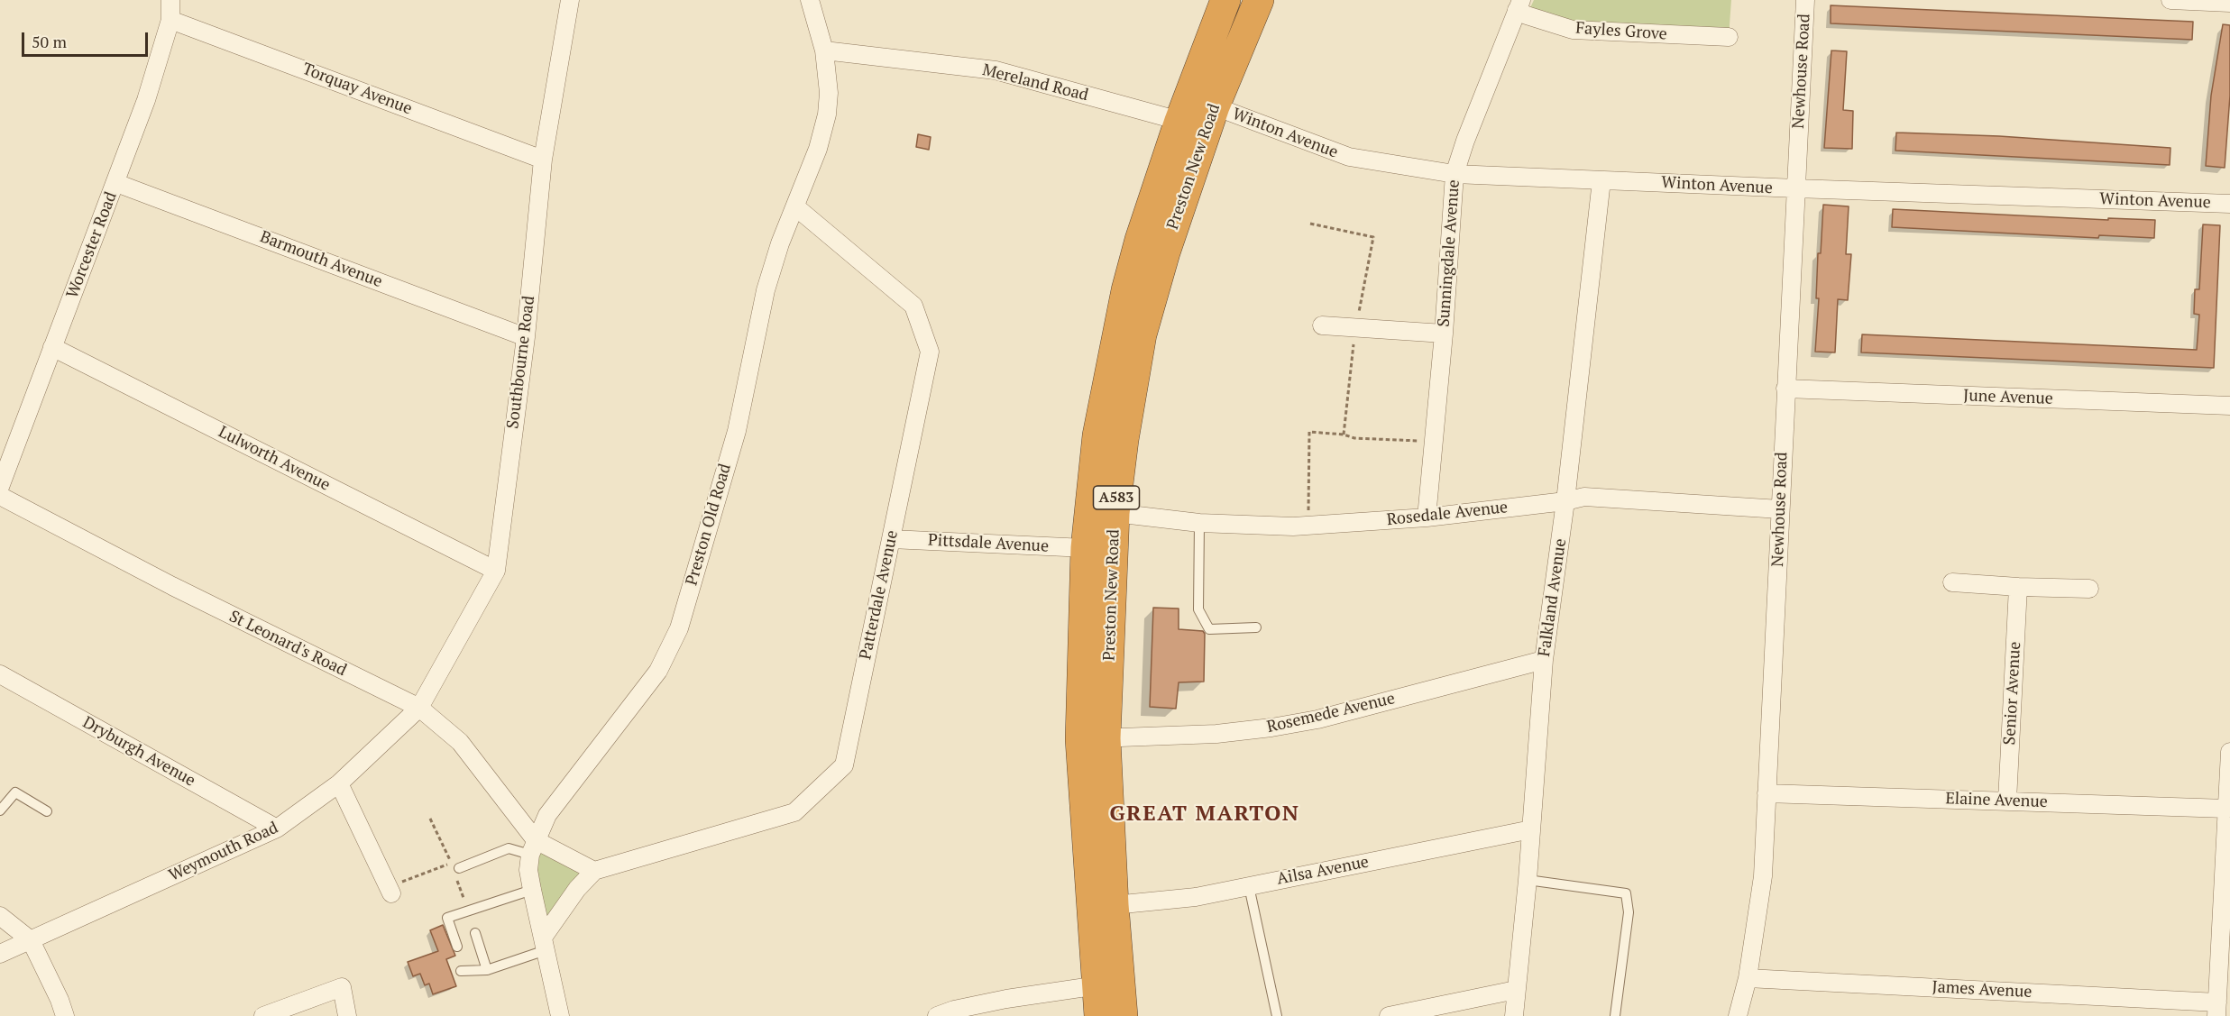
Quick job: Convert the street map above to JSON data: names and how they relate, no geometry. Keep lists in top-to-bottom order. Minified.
{"streets":{"highway":["Preston New Road","A583"],"street":["Fayles Grove","Newhouse Road","Mereland Road","Torquay Avenue","Winton Avenue","Worcester Road","Sunningdale Avenue","Barmouth Avenue","Southbourne Road","June Avenue","Lulworth Avenue","Rosedale Avenue","Preston Old Road","Pittsdale Avenue","Patterdale Avenue","Falkland Avenue","St Leonard's Road","Senior Avenue","Rosemede Avenue","Dryburgh Avenue","Elaine Avenue","Weymouth Road","Ailsa Avenue","James Avenue"]},"crossings":[["Fayles Grove","Sunningdale Avenue"],["Newhouse Road","Winton Avenue"],["Newhouse Road","June Avenue"],["Newhouse Road","Rosedale Avenue"],["Newhouse Road","Elaine Avenue"],["Newhouse Road","James Avenue"],["Mereland Road","Preston New Road"],["Mereland Road","Preston Old Road"],["Torquay Avenue","Worcester Road"],["Torquay Avenue","Southbourne Road"],["Winton Avenue","Preston New Road"],["Winton Avenue","Sunningdale Avenue"],["Winton Avenue","Falkland Avenue"],["Preston New Road","Rosedale Avenue"],["Preston New Road","Pittsdale Avenue"],["Preston New Road","Rosemede Avenue"],["Preston New Road","Ailsa Avenue"],["Worcester Road","Barmouth Avenue"],["Worcester Road","Lulworth Avenue"],["Sunningdale Avenue","Rosedale Avenue"],["Barmouth Avenue","Southbourne Road"],["Southbourne Road","Lulworth Avenue"],["Southbourne Road","St Leonard's Road"],["Southbourne Road","Weymouth Road"],["Rosedale Avenue","Falkland Avenue"],["Preston Old Road","Patterdale Avenue"],["Preston Old Road","St Leonard's Road"],["Pittsdale Avenue","Patterdale Avenue"],["Falkland Avenue","Rosemede Avenue"],["Falkland Avenue","Ailsa Avenue"],["St Leonard's Road","Weymouth Road"],["Senior Avenue","Elaine Avenue"],["Dryburgh Avenue","Weymouth Road"]],"districts":["GREAT MARTON"],"scale_bar":"50 m"}
